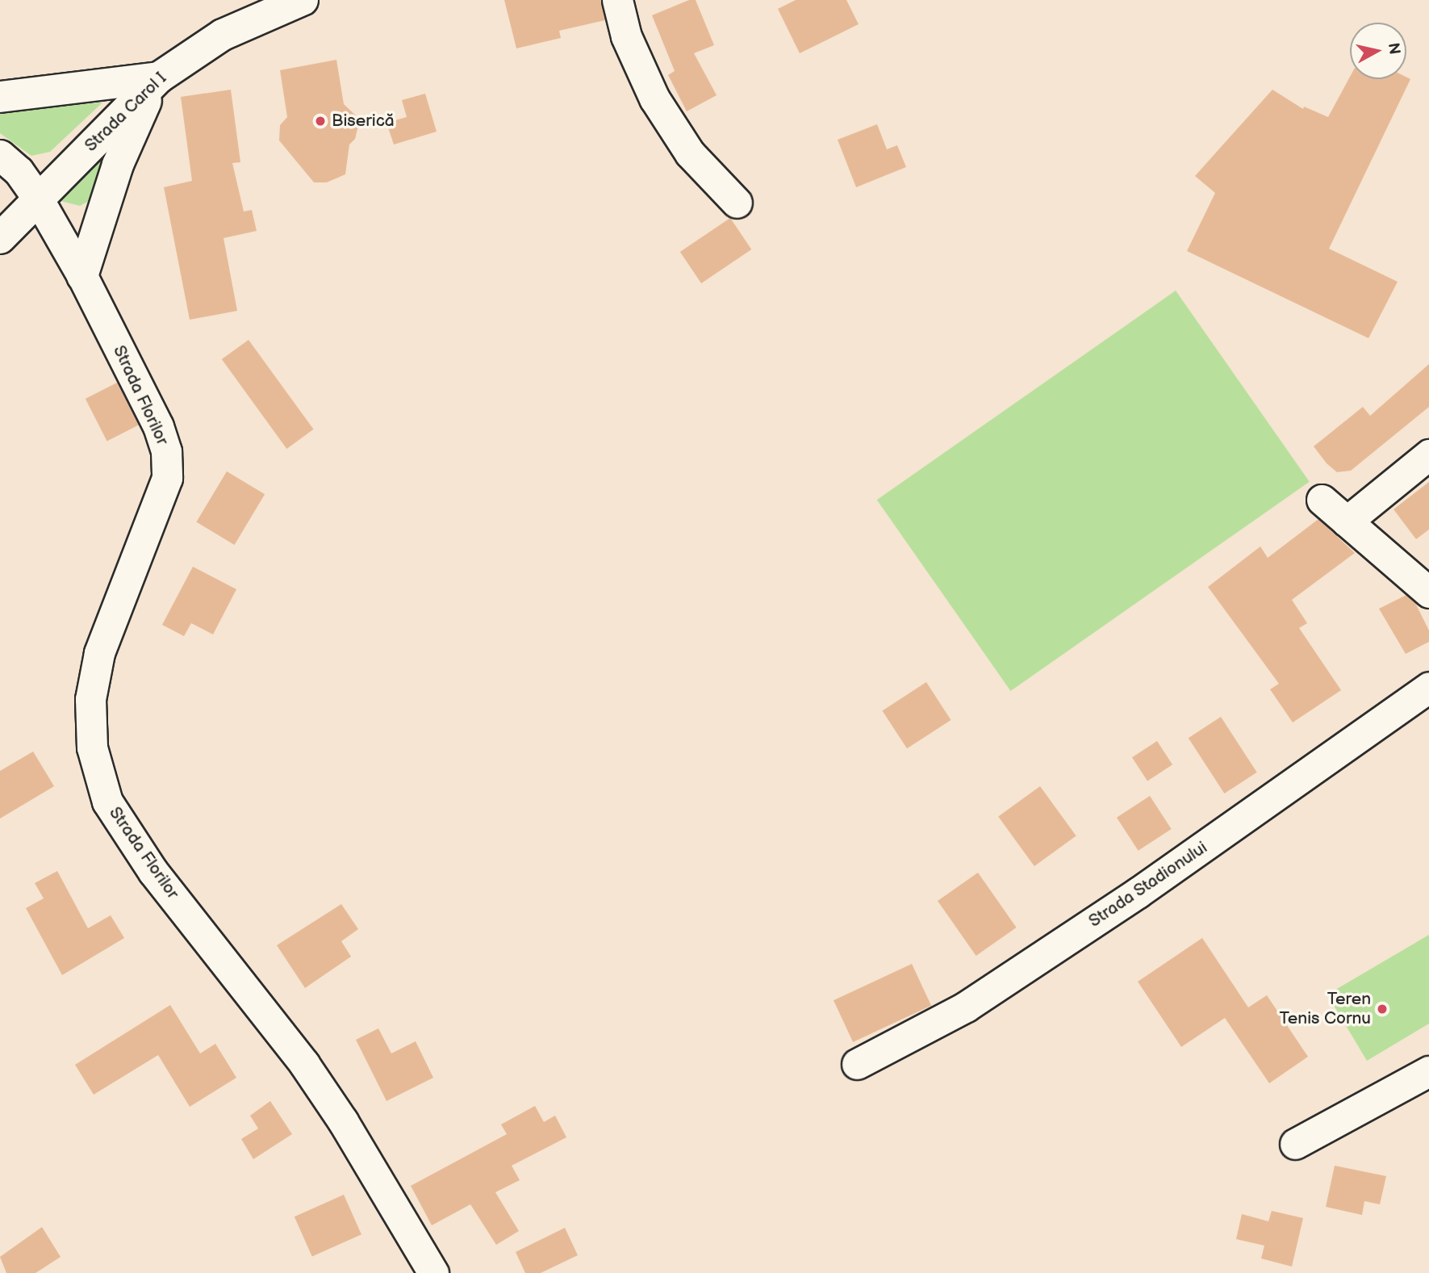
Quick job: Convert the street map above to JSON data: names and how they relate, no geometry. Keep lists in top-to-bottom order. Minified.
{"streets":{"main road":["Strada Carol I"],"street":["Strada Florilor","Strada Stadionului"]},"crossings":[["Strada Carol I","Strada Florilor"]],"places":["Biserică","Teren Tenis Cornu"],"north":"right"}
